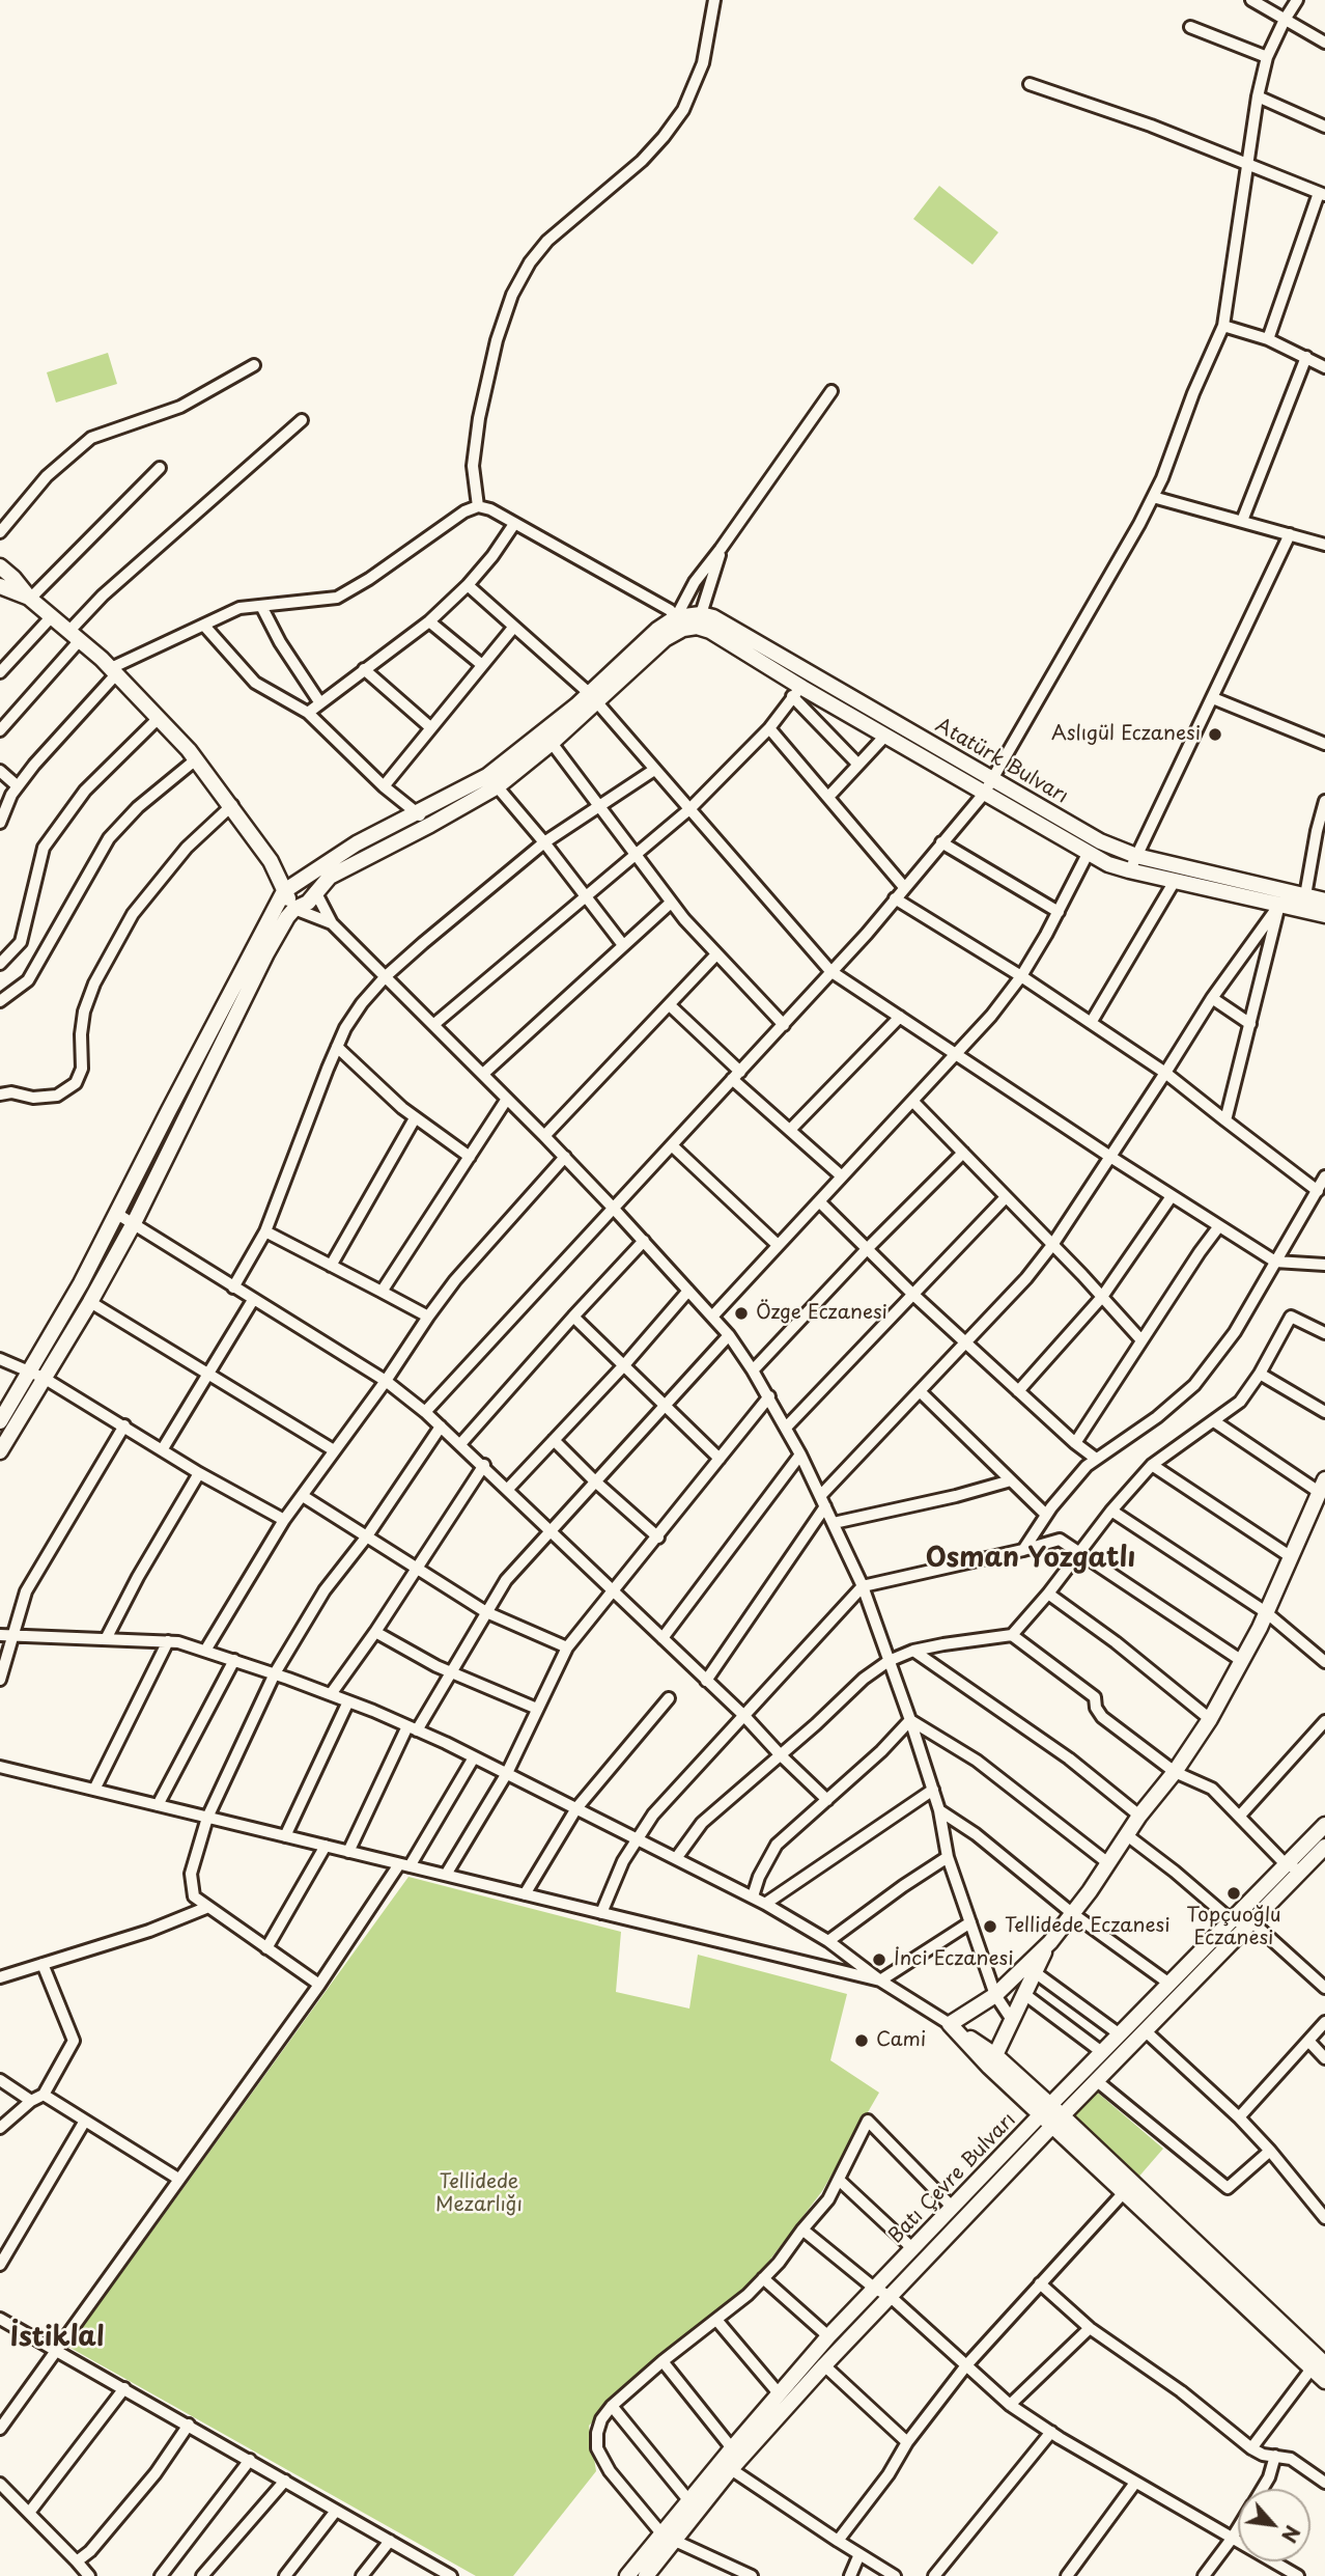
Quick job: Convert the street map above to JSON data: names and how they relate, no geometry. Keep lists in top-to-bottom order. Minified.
{"streets":{"main road":["Atatürk Bulvarı","Batı Çevre Bulvarı"]},"districts":["Osman Yozgatlı","İstiklal"],"parks":["Tellidede Mezarlığı"],"places":["Aslıgül Eczanesi","Özge Eczanesi","Topçuoğlu Eczanesi","Tellidede Eczanesi","İnci Eczanesi","Cami"],"north":"bottom right"}
